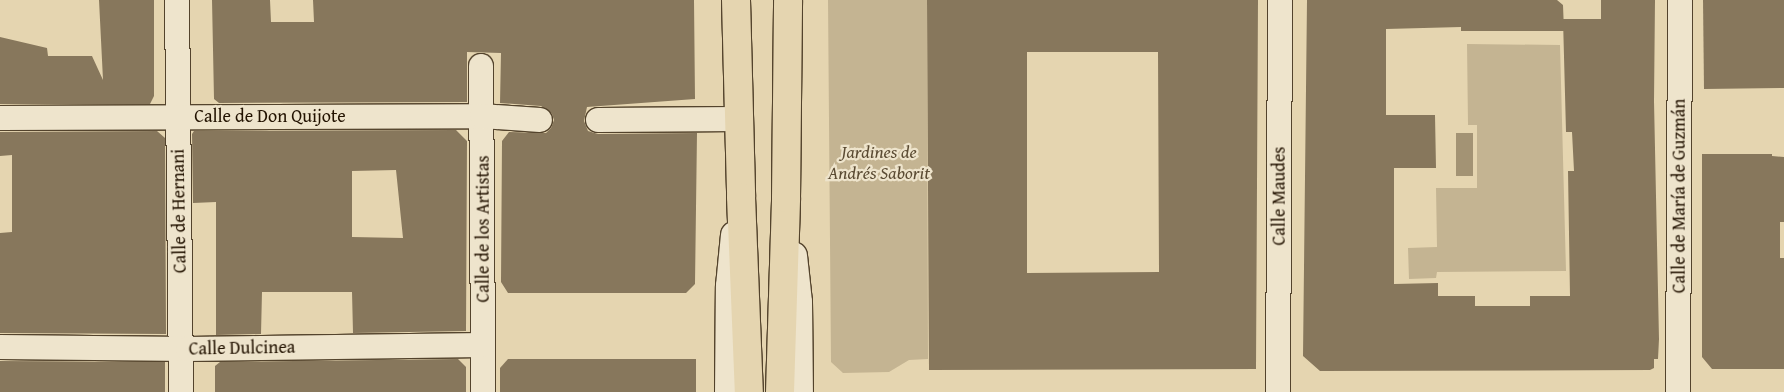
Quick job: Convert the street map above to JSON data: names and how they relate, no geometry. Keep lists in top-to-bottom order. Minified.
{"streets":{"street":["Calle de Don Quijote","Calle Maudes","Calle de María de Guzmán","Calle de Hernani","Calle de los Artistas","Calle Dulcinea"]},"crossings":[["Calle de Don Quijote","Calle de Hernani"],["Calle de Don Quijote","Calle de los Artistas"],["Calle de Hernani","Calle Dulcinea"],["Calle de los Artistas","Calle Dulcinea"]],"parks":["Jardines de Andrés Saborit"]}
